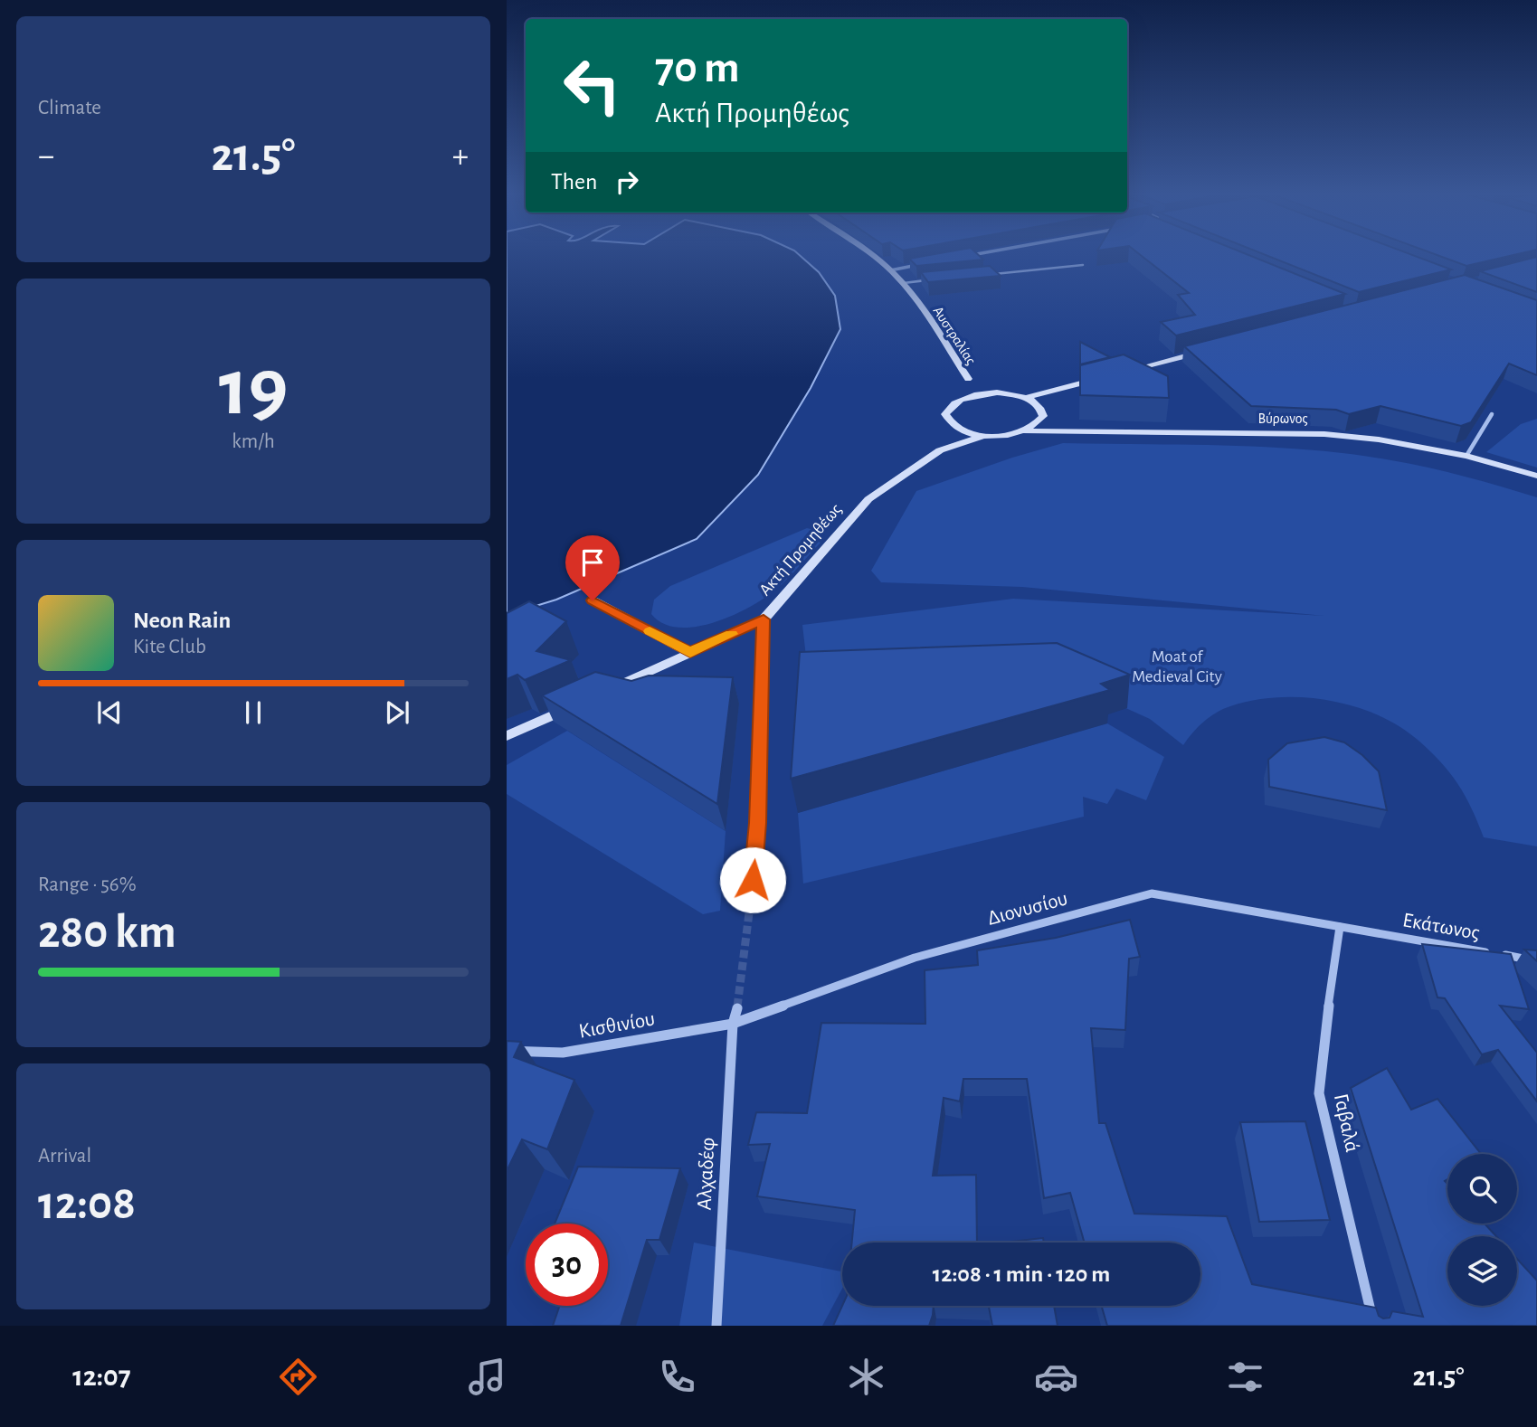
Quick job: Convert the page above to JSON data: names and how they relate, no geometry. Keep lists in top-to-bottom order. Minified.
{"streets":{"main road":["Αυστραλίας","Βύρωνος","Ακτή Προμηθέως"],"street":["Διονυσίου","Εκάτωνος","Κισθινίου","Γαβαλά","Αλχαδέφ"]},"crossings":[["Διονυσίου","Εκάτωνος"],["Διονυσίου","Κισθινίου"],["Διονυσίου","Γαβαλά"],["Διονυσίου","Αλχαδέφ"],["Εκάτωνος","Γαβαλά"],["Κισθινίου","Αλχαδέφ"]],"parks":["Moat of Medieval City"],"page":{"tile":["Climate",["19","km/h"],["Range · 56%","280 km"],["Arrival","12:08"]],"turn":["70 m","Ακτή Προμηθέως"],"heat":["−","21.5°","+"],"then":"Then","song":["Neon Rain","Kite Club"],"limit":"30","trip":"12:08 · 1 min · 120 m","tabs":["12:07","21.5°"]}}
